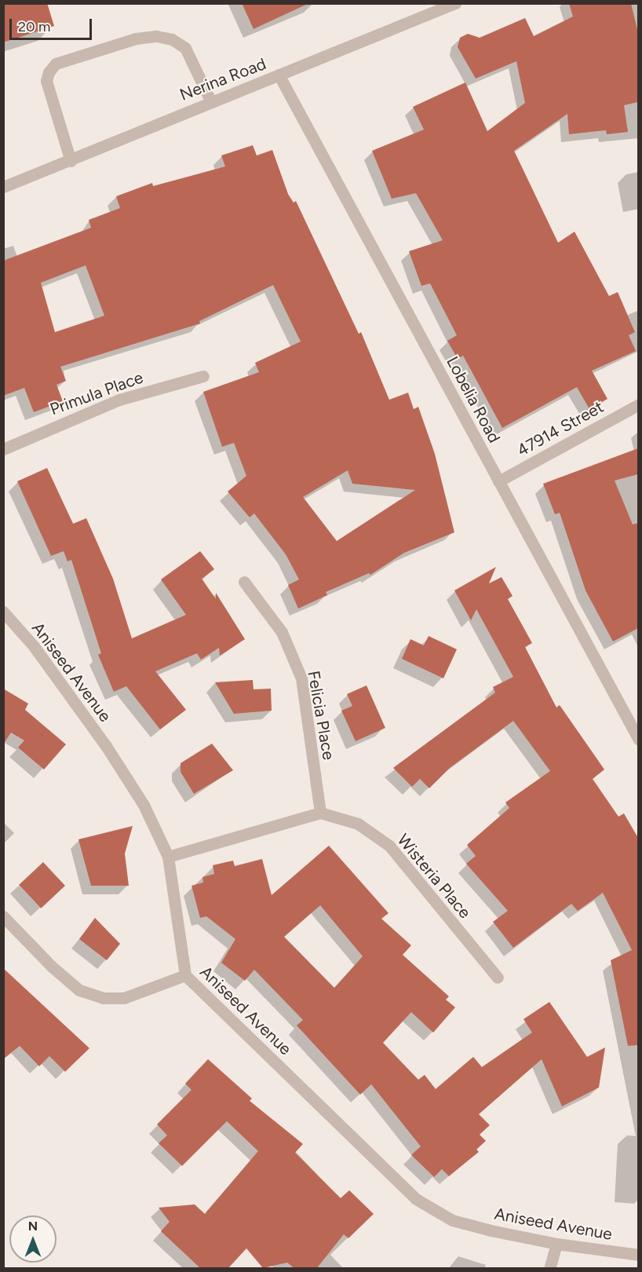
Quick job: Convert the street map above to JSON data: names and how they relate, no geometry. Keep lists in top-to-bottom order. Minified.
{"streets":{"street":["Nerina Road","Primula Place","Lobelia Road","47914 Street","Aniseed Avenue","Felicia Place","Wisteria Place"]},"crossings":[["Nerina Road","Lobelia Road"],["Lobelia Road","47914 Street"],["Felicia Place","Wisteria Place"]],"scale_bar":"20 m","north":"top"}
